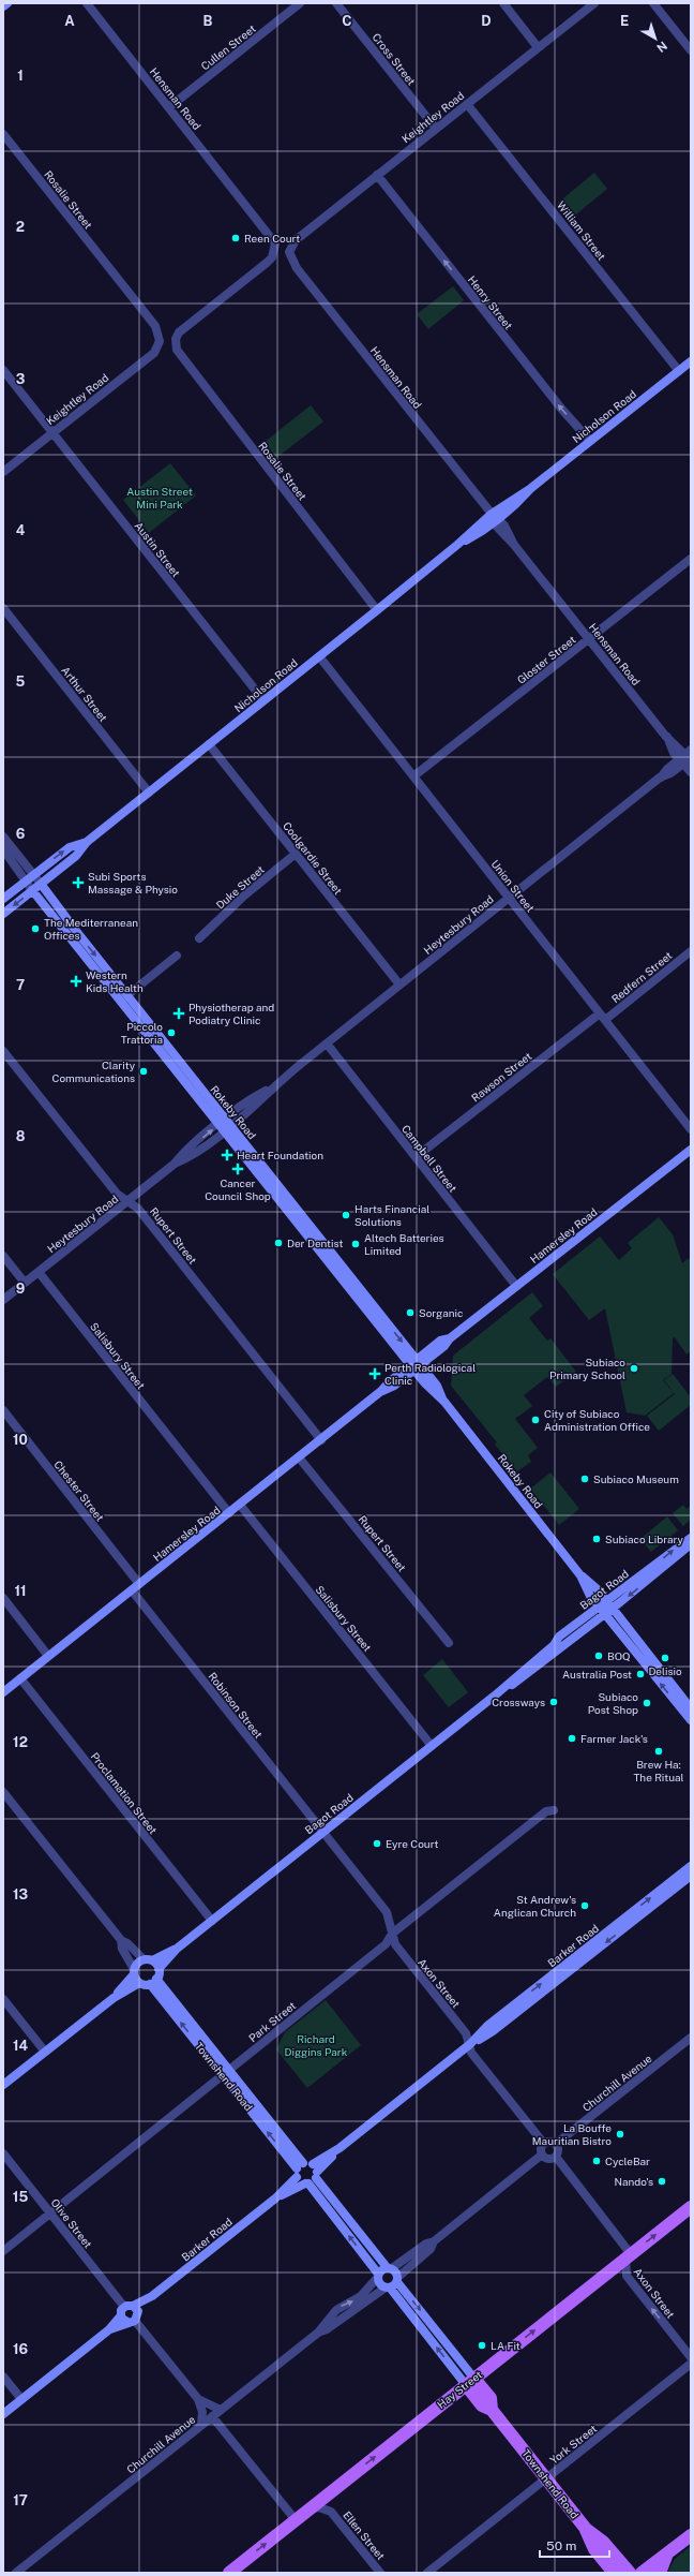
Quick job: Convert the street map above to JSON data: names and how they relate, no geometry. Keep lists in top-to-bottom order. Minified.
{"streets":{"main road":["Nicholson Road","Rokeby Road","Hamersley Road","Bagot Road","Barker Road","Townshend Road","Hay Street"],"street":["Cullen Street","Cross Street","Hensman Road","Keightley Road","Rosalie Street","William Street","Henry Street","Austin Street","Gloster Street","Arthur Street","Coolgardie Street","Union Street","Duke Street","Heytesbury Road","Redfern Street","Rawson Street","Campbell Street","Rupert Street","Salisbury Street","Chester Street","Robinson Street","Proclamation Street","Axon Street","Park Street","Churchill Avenue","Olive Street","York Street","Ellen Street"]},"crossings":[["Cullen Street","Hensman Road"],["Cross Street","Keightley Road"],["Hensman Road","Keightley Road"],["Hensman Road","Rosalie Street"],["Hensman Road","Nicholson Road"],["Hensman Road","Gloster Street"],["Hensman Road","Heytesbury Road"],["Keightley Road","Rosalie Street"],["Keightley Road","William Street"],["Keightley Road","Henry Street"],["Keightley Road","Austin Street"],["Rosalie Street","Nicholson Road"],["William Street","Nicholson Road"],["Henry Street","Nicholson Road"],["Nicholson Road","Austin Street"],["Nicholson Road","Arthur Street"],["Nicholson Road","Coolgardie Street"],["Nicholson Road","Union Street"],["Nicholson Road","Rokeby Road"],["Gloster Street","Union Street"],["Coolgardie Street","Duke Street"],["Coolgardie Street","Heytesbury Road"],["Union Street","Heytesbury Road"],["Union Street","Redfern Street"],["Union Street","Rawson Street"],["Heytesbury Road","Rokeby Road"],["Heytesbury Road","Campbell Street"],["Heytesbury Road","Rupert Street"],["Heytesbury Road","Salisbury Street"],["Redfern Street","Rawson Street"],["Rawson Street","Campbell Street"],["Rokeby Road","Hamersley Road"],["Rokeby Road","Bagot Road"],["Campbell Street","Hamersley Road"],["Rupert Street","Hamersley Road"],["Hamersley Road","Salisbury Street"],["Hamersley Road","Chester Street"],["Hamersley Road","Robinson Street"],["Hamersley Road","Proclamation Street"],["Salisbury Street","Bagot Road"],["Bagot Road","Robinson Street"],["Bagot Road","Proclamation Street"],["Bagot Road","Axon Street"],["Bagot Road","Townshend Road"],["Robinson Street","Axon Street"],["Barker Road","Axon Street"],["Barker Road","Townshend Road"],["Barker Road","Olive Street"],["Axon Street","Park Street"],["Axon Street","Churchill Avenue"],["Axon Street","Hay Street"],["Park Street","Townshend Road"],["Park Street","Olive Street"],["Townshend Road","Churchill Avenue"],["Townshend Road","Hay Street"],["Townshend Road","York Street"],["Hay Street","Ellen Street"]],"one_way":["Henry Street","Hay Street"],"parks":["Austin Street Mini Park","Richard Diggins Park"],"places":{"other":["Reen Court","The Mediterranean Offices","Piccolo Trattoria","Clarity Communications","Harts Financial Solutions","Der Dentist","Altech Batteries Limited","Sorganic","Subiaco Primary School","City of Subiaco Administration Office","Subiaco Museum","Subiaco Library","BOQ","Delisio","Australia Post","Crossways","Subiaco Post Shop","Farmer Jack's","Brew Ha: The Ritual","Eyre Court","St Andrew's Anglican Church","La Bouffe Mauritian Bistro","CycleBar","Nando's","LA Fit"],"health":["Subi Sports Massage & Physio","Western Kids Health","Physiotherap and Podiatry Clinic","Heart Foundation","Cancer Council Shop","Perth Radiological Clinic"]},"scale_bar":"50 m","north":"bottom right","grid":{"columns":["A","B","C","D","E"],"rows":["1","2","3","4","5","6","7","8","9","10","11","12","13","14","15","16","17"]}}
